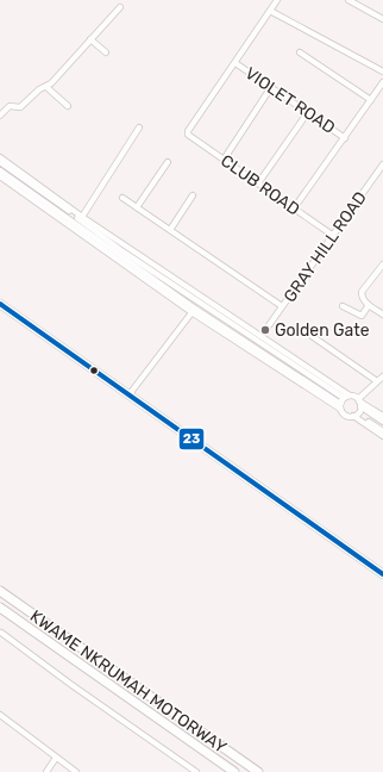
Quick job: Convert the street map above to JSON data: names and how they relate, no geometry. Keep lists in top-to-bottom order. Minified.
{"streets":{"highway":["KWAME NKRUMAH MOTORWAY"],"street":["VIOLET ROAD","CLUB ROAD","GRAY HILL ROAD"]},"crossings":[["VIOLET ROAD","CLUB ROAD"],["CLUB ROAD","GRAY HILL ROAD"]],"places":["Golden Gate"],"lines":["transit line 23"]}
